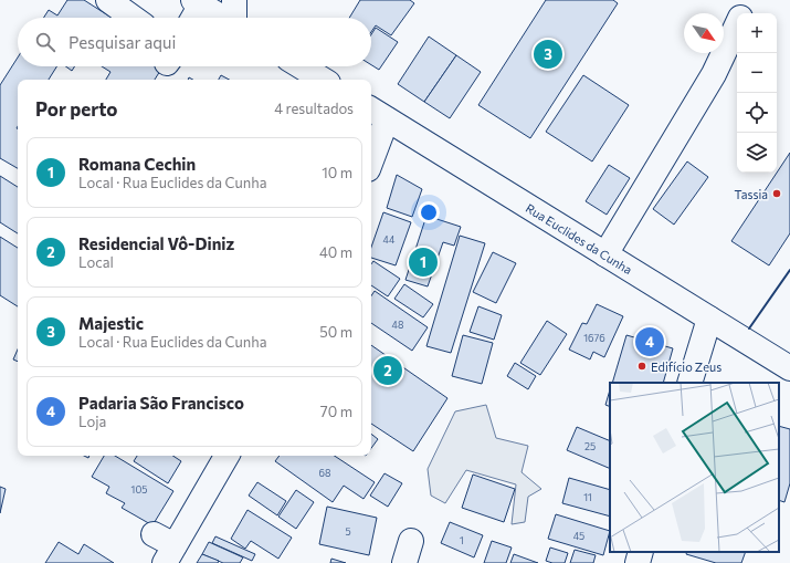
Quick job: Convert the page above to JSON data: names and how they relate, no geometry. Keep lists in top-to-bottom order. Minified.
{"streets":{"main road":["Rua Euclides da Cunha"]},"places":["Tassia","Edifício Zeus"],"house_numbers":["44","48","1676","25","68","105","11","5","45","1"],"north":"bottom right","page":{"map_buttons":["+","−"],"search":"Pesquisar aqui","pins":["3","1","4","2"],"heading":["Por perto","4 resultados"],"list":[{"mark":"1","name":"Romana Cechin","note":"Local · Rua Euclides da Cunha","value":"10 m"},{"mark":"2","name":"Residencial Vô-Diniz","note":"Local","value":"40 m"},{"mark":"3","name":"Majestic","note":"Local · Rua Euclides da Cunha","value":"50 m"},{"mark":"4","name":"Padaria São Francisco","note":"Loja","value":"70 m"}]}}
